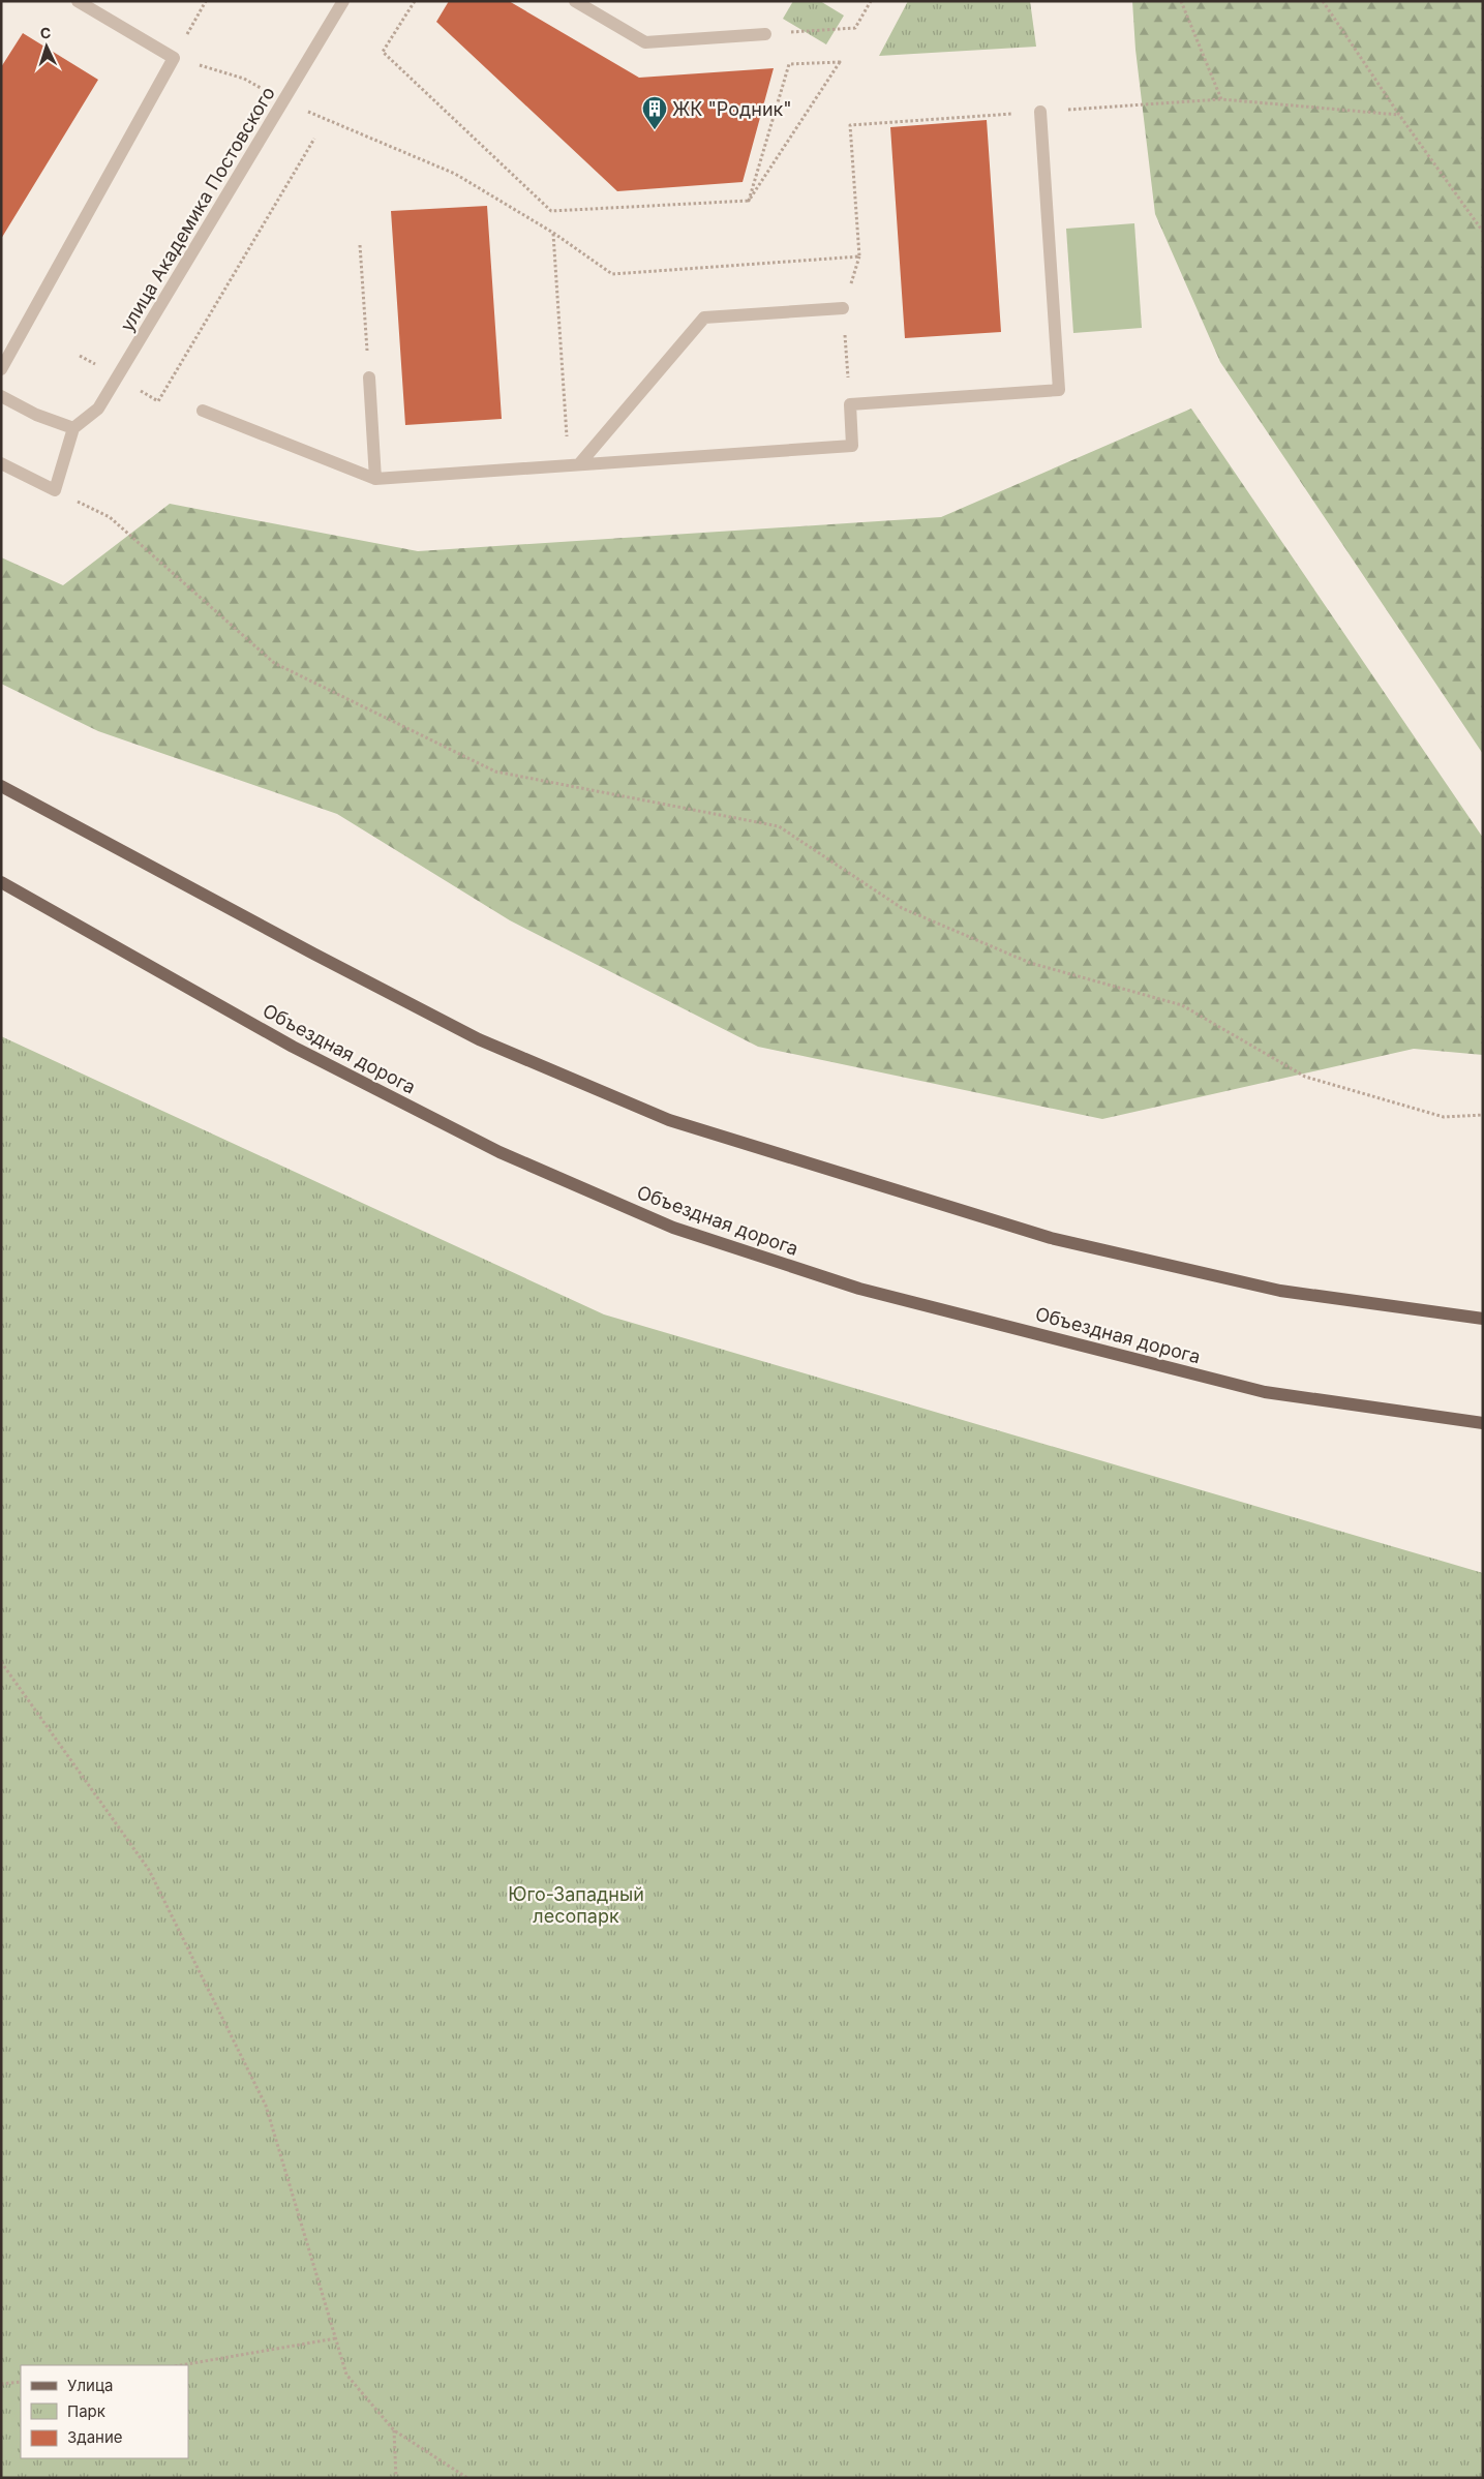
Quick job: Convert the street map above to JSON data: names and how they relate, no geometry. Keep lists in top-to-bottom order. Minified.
{"streets":{"main road":["Объездная дорога"],"street":["улица Академика Постовского"]},"parks":["Юго-Западный лесопарк"],"places":{"building":["ЖК \"Родник\""]},"legend":["Улица","Парк","Здание"],"north":"top"}
